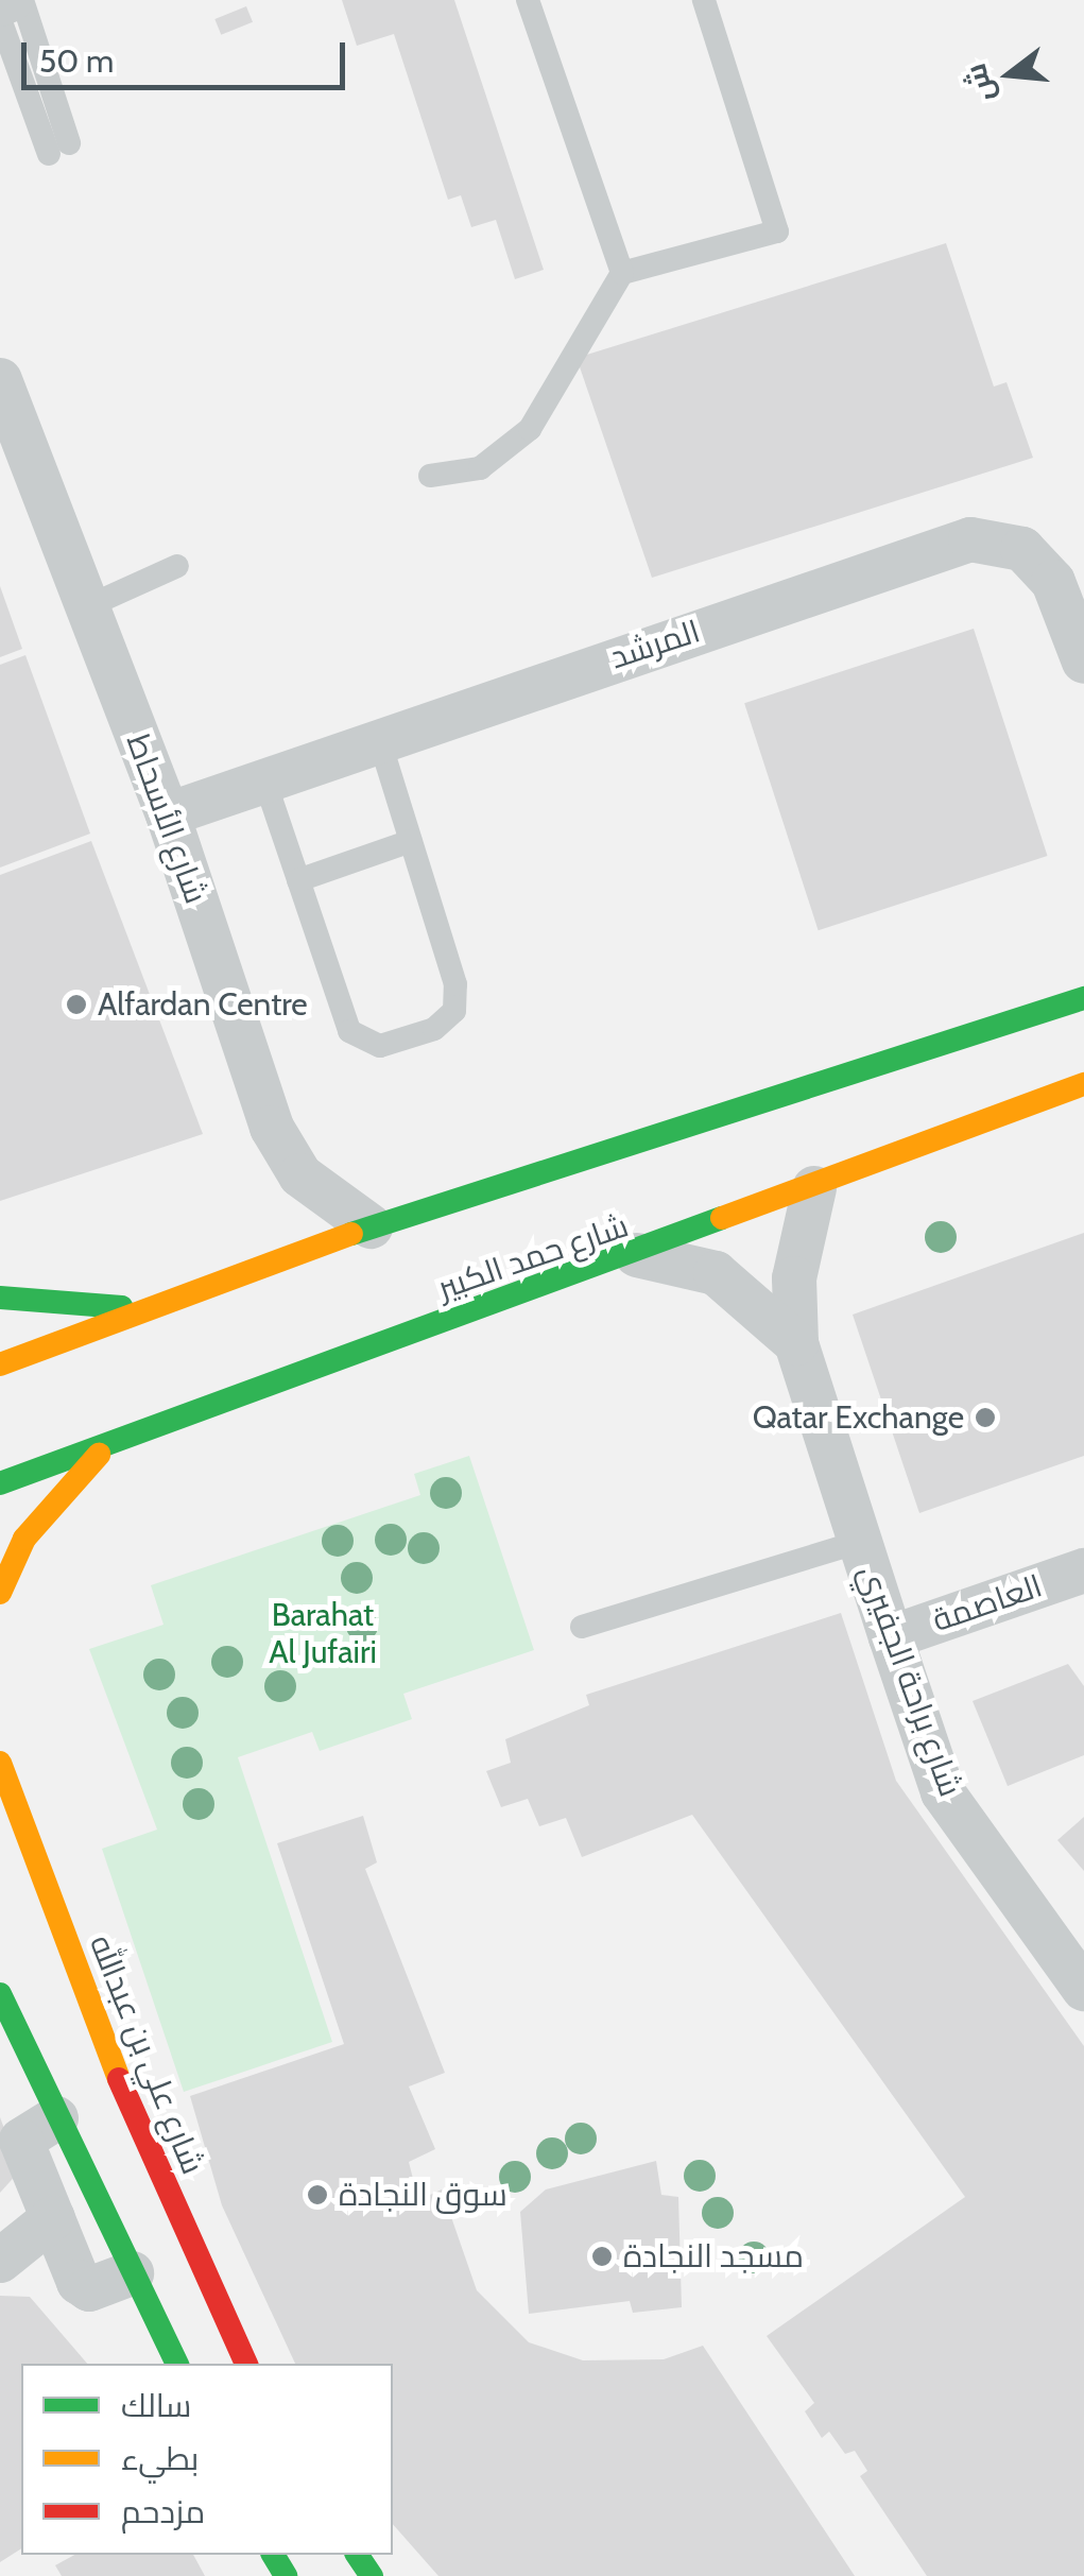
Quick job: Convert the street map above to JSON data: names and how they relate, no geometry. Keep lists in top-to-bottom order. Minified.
{"streets":{"main road":["شارع حمد الكبير","شارع علي بن عبدالله"],"street":["المرشد","شارع الأسحاط","العاصمة","شارع براحة الجفيري"]},"crossings":[["المرشد","شارع الأسحاط"],["شارع حمد الكبير","شارع براحة الجفيري"],["العاصمة","شارع براحة الجفيري"]],"parks":["Barahat Al Jufairi"],"places":["Alfardan Centre","Qatar Exchange","سوق النجادة","مسجد النجادة"],"legend":["سالك","بطيء","مزدحم"],"scale_bar":"50 m","north":"left"}
